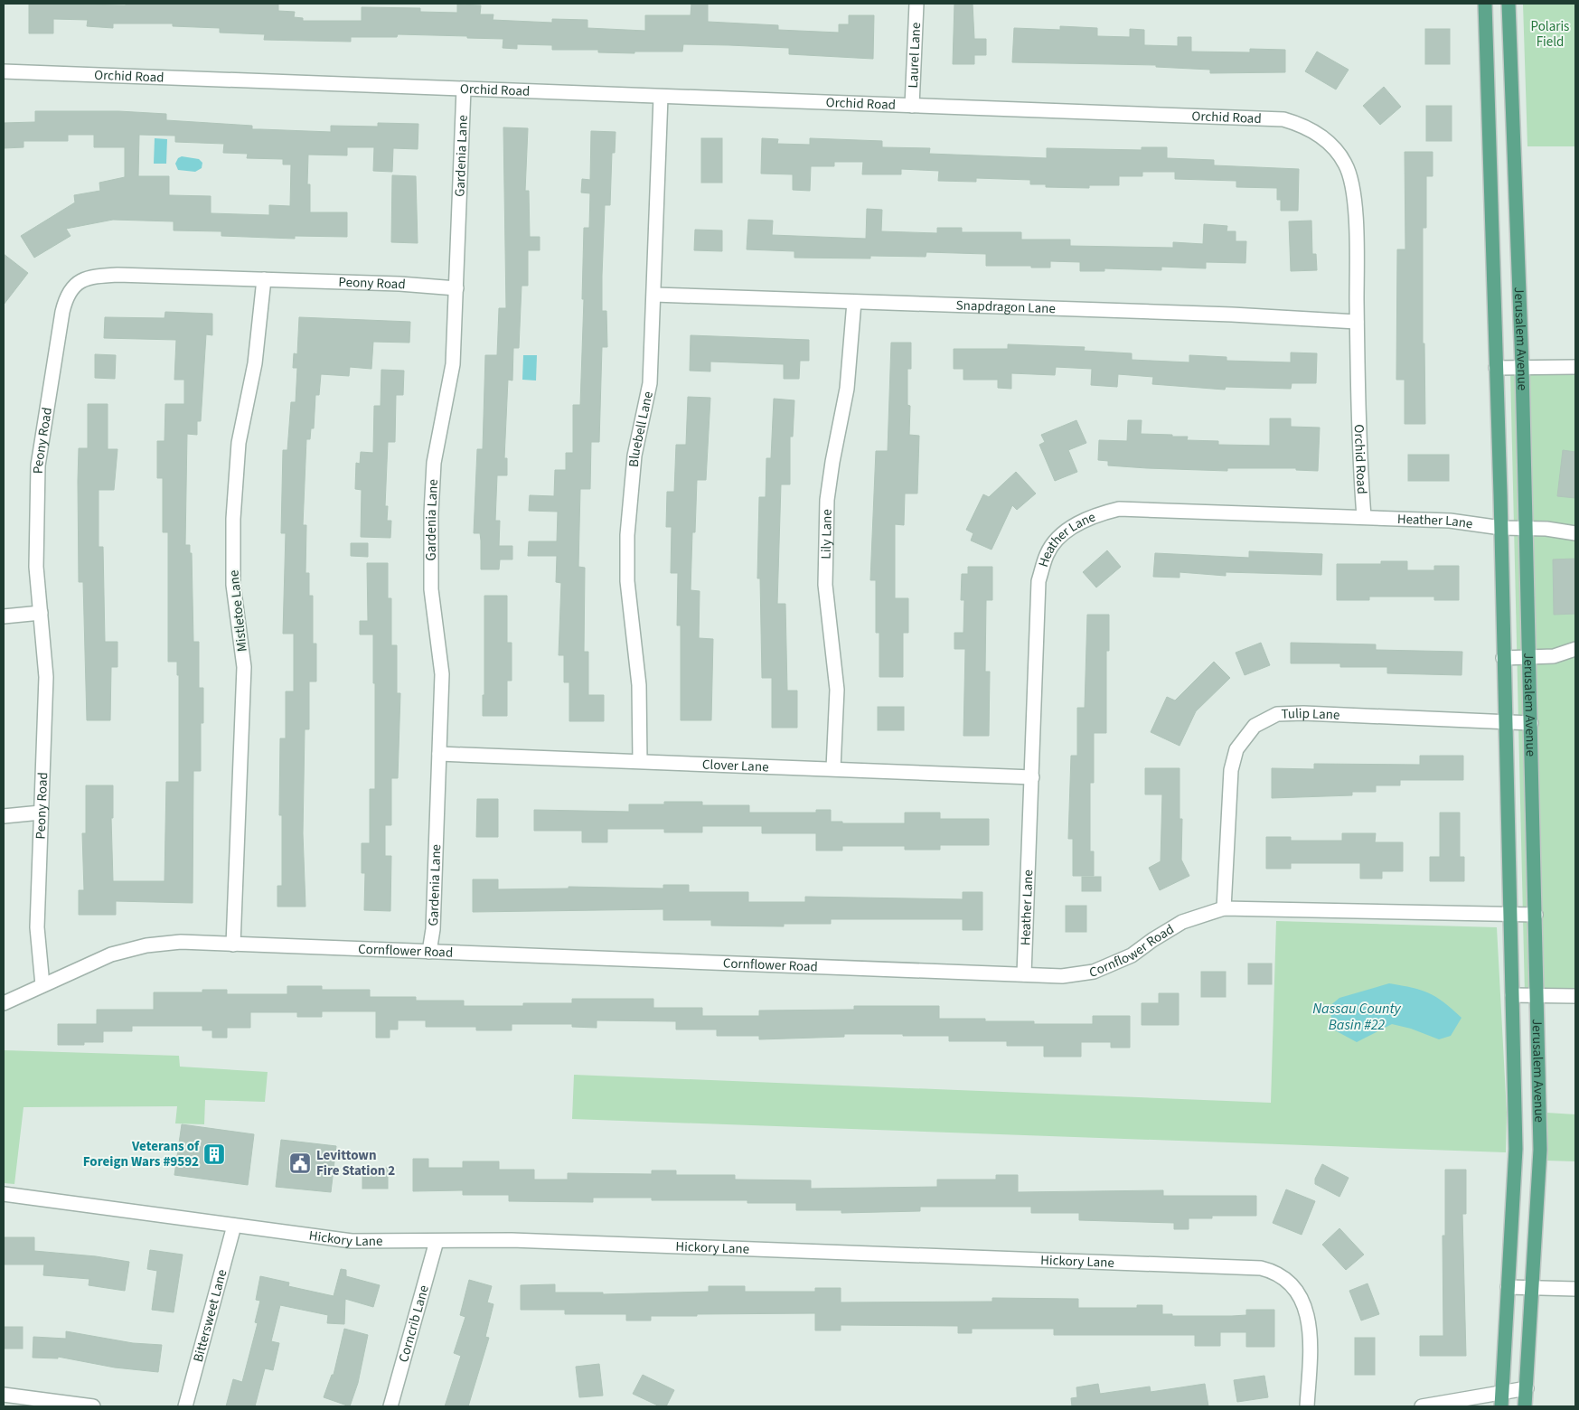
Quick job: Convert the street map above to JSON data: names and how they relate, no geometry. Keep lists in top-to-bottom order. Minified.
{"streets":{"main road":["Jerusalem Avenue"],"street":["Laurel Lane","Orchid Road","Gardenia Lane","Peony Road","Snapdragon Lane","Bluebell Lane","Heather Lane","Lily Lane","Mistletoe Lane","Tulip Lane","Clover Lane","Cornflower Road","Hickory Lane","Bittersweet Lane","Corncrib Lane"]},"crossings":[["Laurel Lane","Orchid Road"],["Orchid Road","Gardenia Lane"],["Orchid Road","Snapdragon Lane"],["Orchid Road","Bluebell Lane"],["Orchid Road","Heather Lane"],["Gardenia Lane","Peony Road"],["Gardenia Lane","Clover Lane"],["Gardenia Lane","Cornflower Road"],["Peony Road","Mistletoe Lane"],["Peony Road","Cornflower Road"],["Snapdragon Lane","Bluebell Lane"],["Snapdragon Lane","Lily Lane"],["Jerusalem Avenue","Heather Lane"],["Jerusalem Avenue","Tulip Lane"],["Jerusalem Avenue","Cornflower Road"],["Bluebell Lane","Clover Lane"],["Heather Lane","Clover Lane"],["Heather Lane","Cornflower Road"],["Lily Lane","Clover Lane"],["Mistletoe Lane","Cornflower Road"],["Tulip Lane","Cornflower Road"],["Hickory Lane","Bittersweet Lane"],["Hickory Lane","Corncrib Lane"]],"water":["Nassau County Basin #22"],"parks":["Polaris Field"],"places":{"building":["Veterans of Foreign Wars #9592"],"public building":["Levittown Fire Station 2"]}}
